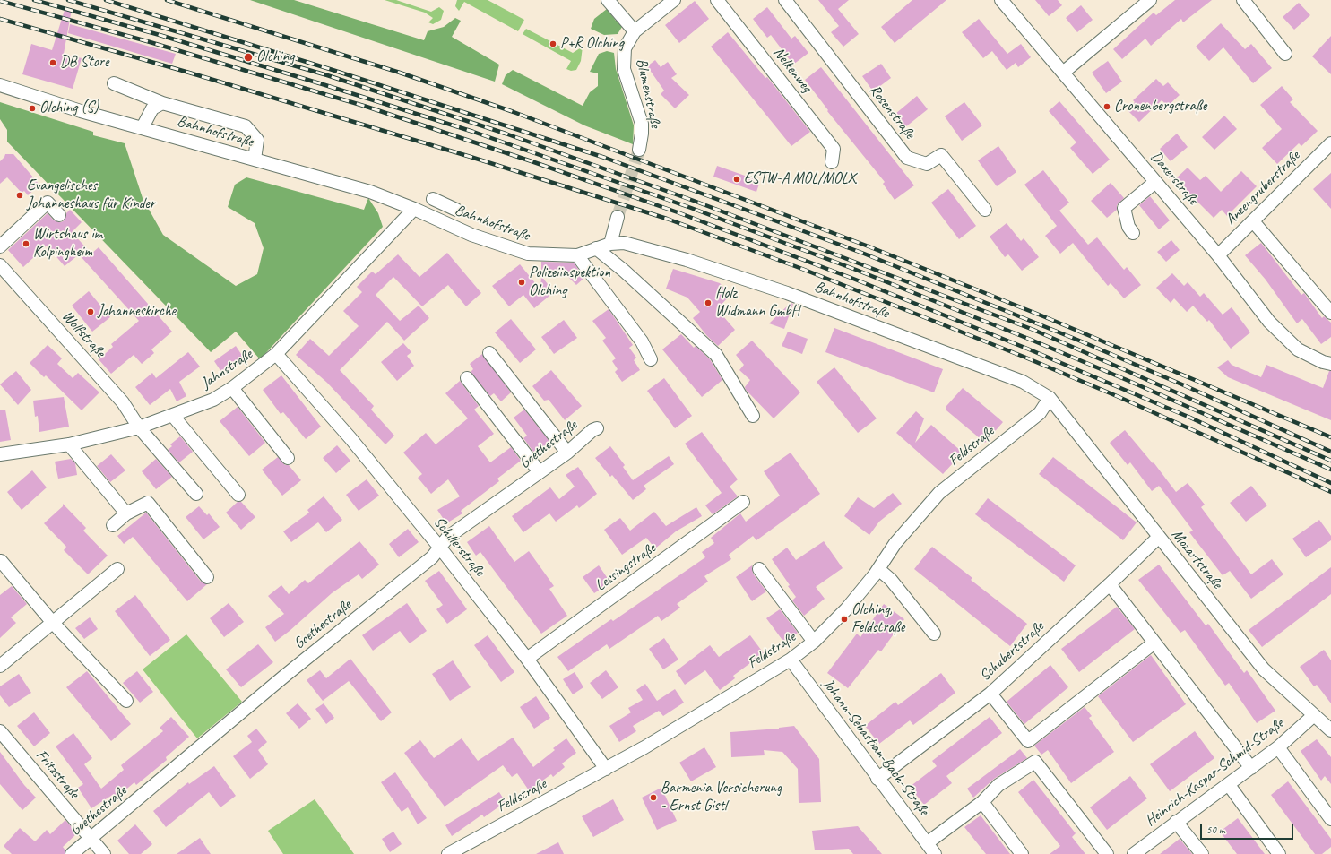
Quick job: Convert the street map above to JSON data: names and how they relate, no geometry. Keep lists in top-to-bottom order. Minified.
{"streets":{"street":["Nelkenweg","Blumenstraße","Rosenstraße","Bahnhofstraße","Daxerstraße","Anzengruberstraße","Wolfstraße","Jahnstraße","Goethestraße","Feldstraße","Schillerstraße","Mozartstraße","Lessingstraße","Schubertstraße","Johann-Sebastian-Bach-Straße","Heinrich-Kaspar-Schmid-Straße","Fritzstraße"]},"crossings":[["Bahnhofstraße","Jahnstraße"],["Bahnhofstraße","Feldstraße"],["Bahnhofstraße","Mozartstraße"],["Daxerstraße","Anzengruberstraße"],["Wolfstraße","Jahnstraße"],["Jahnstraße","Schillerstraße"],["Goethestraße","Schillerstraße"],["Goethestraße","Fritzstraße"],["Feldstraße","Schillerstraße"],["Feldstraße","Mozartstraße"],["Feldstraße","Johann-Sebastian-Bach-Straße"],["Schillerstraße","Lessingstraße"],["Mozartstraße","Schubertstraße"],["Mozartstraße","Heinrich-Kaspar-Schmid-Straße"],["Schubertstraße","Johann-Sebastian-Bach-Straße"]],"places":["P+R Olching","Olching","DB Store","Cronenbergstraße","Olching (S)","ESTW-A MOL/MOLX","Evangelisches Johanneshaus für Kinder","Wirtshaus im Kolpingheim","Polizeiinspektion Olching","Holz Widmann GmbH","Johanneskirche","Olching, Feldstraße","Barmenia Versicherung - Ernst Gistl"],"scale_bar":"50 m"}
